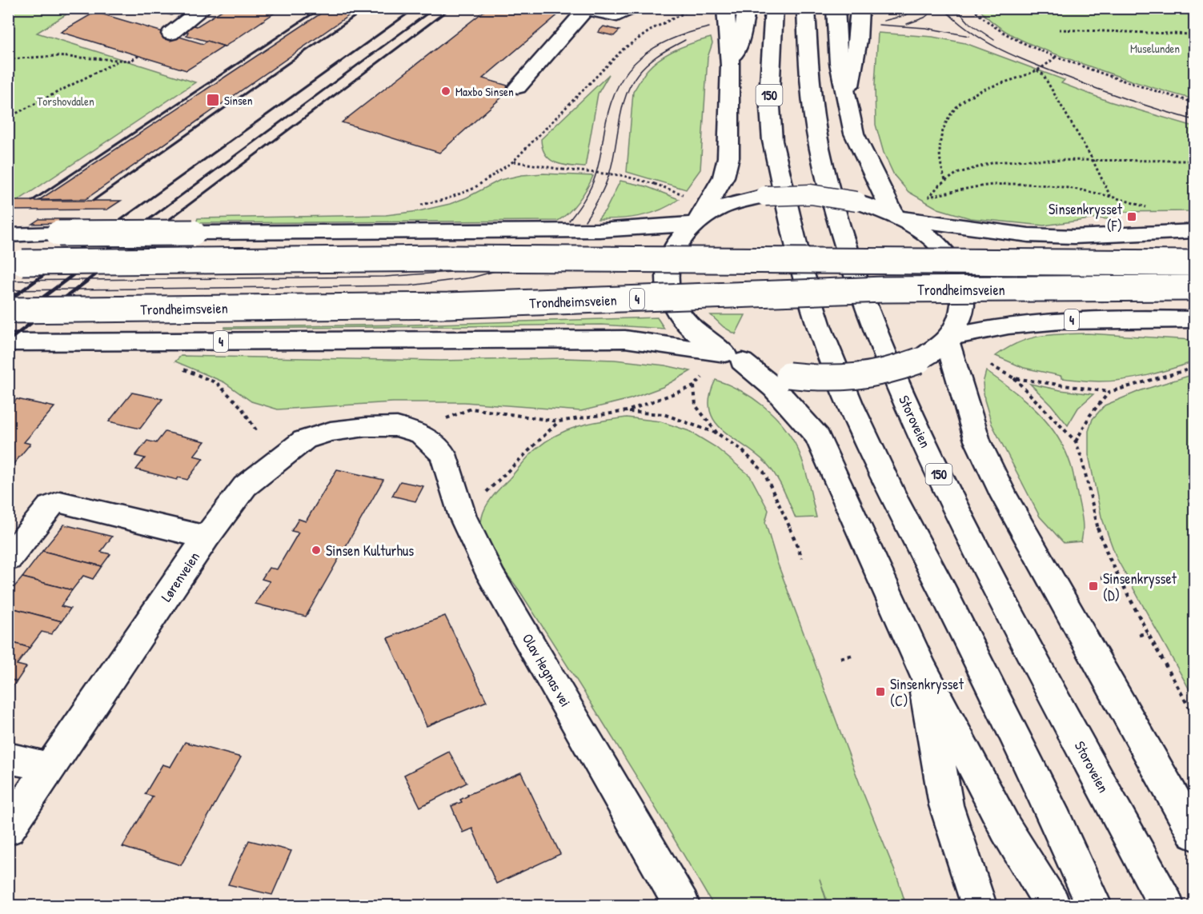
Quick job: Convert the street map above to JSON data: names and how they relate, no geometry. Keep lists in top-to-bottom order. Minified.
{"streets":{"main road":["150","Trondheimsveien","4","Storoveien","Lørenveien","Olav Hegnas vei"]},"crossings":[["Lørenveien","Olav Hegnas vei"]],"parks":["Muselunden","Torshovdalen"],"places":{"other":["Maxbo Sinsen","Sinsen Kulturhus"],"transit":["Sinsen","Sinsenkrysset (F)","Sinsenkrysset (D)","Sinsenkrysset (C)"]}}
